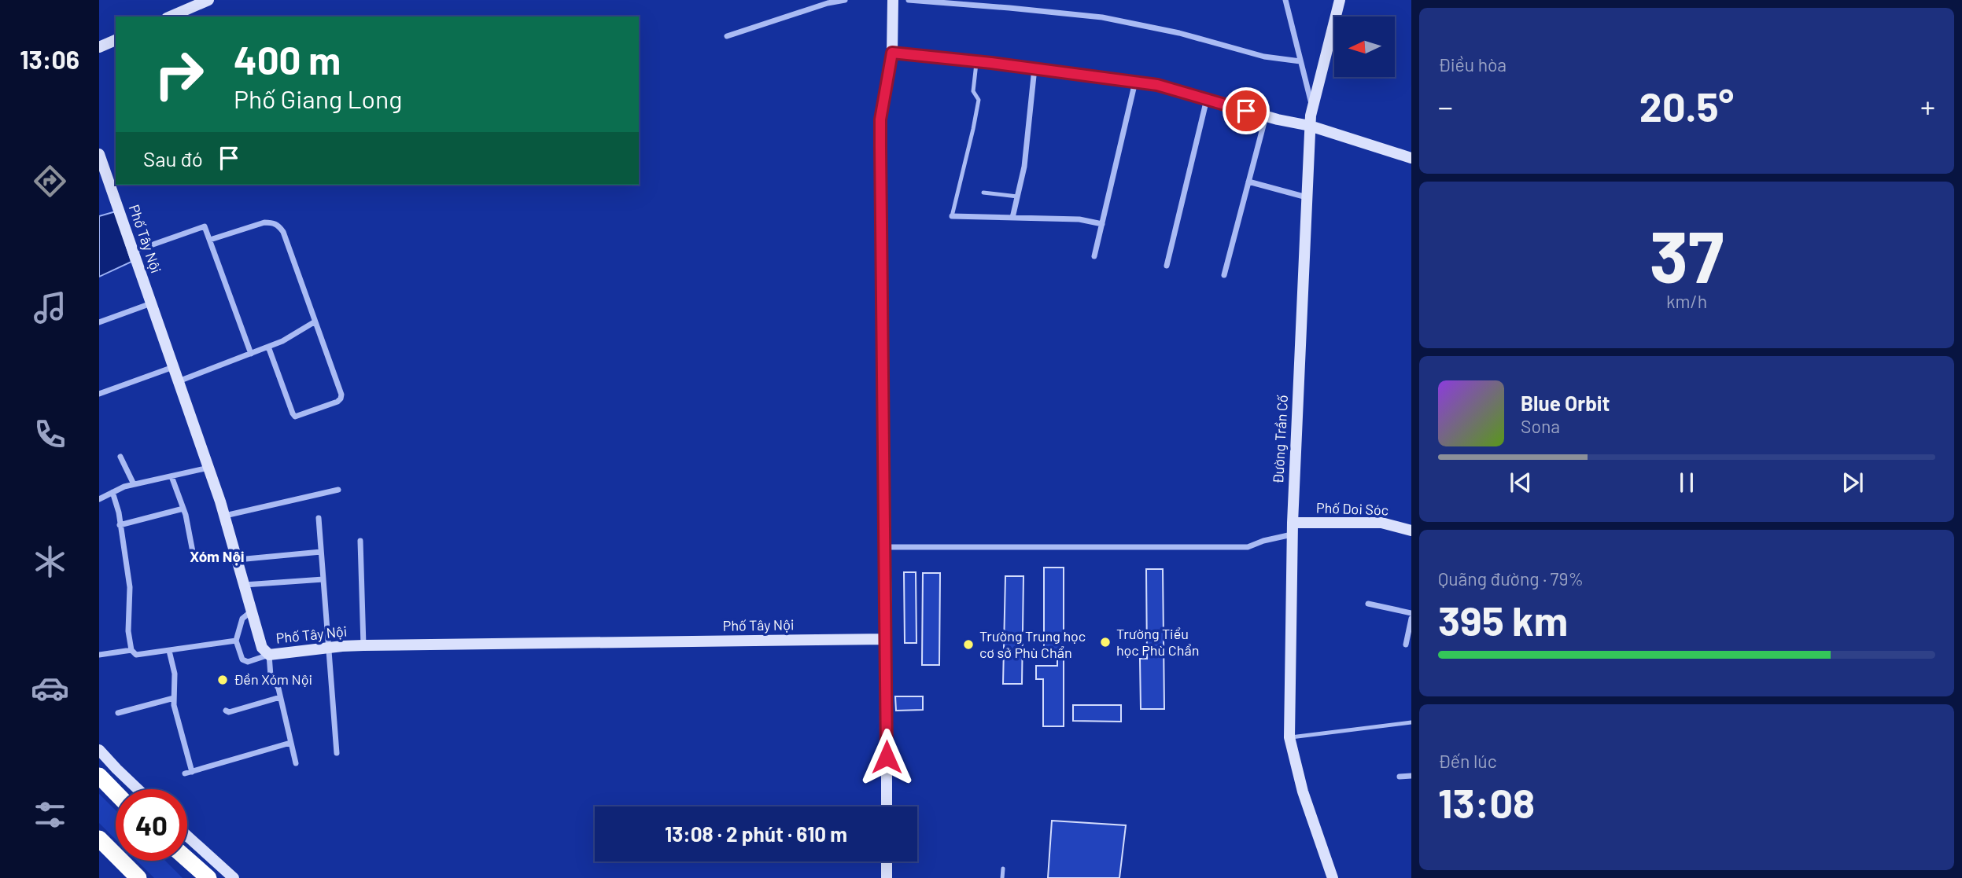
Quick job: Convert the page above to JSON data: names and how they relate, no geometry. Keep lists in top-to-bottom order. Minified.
{"streets":{"street":["Phố Tây Nội","Đường Trần Cố","Phố Doi Sóc"]},"crossings":[["Đường Trần Cố","Phố Doi Sóc"]],"districts":["Xóm Nội"],"places":["Trường Tiểu học Phù Chẩn","Trường Trung học cơ sở Phù Chẩn","Đền Xóm Nội"],"north":"left","page":{"tabs":"13:06","tile":["Điều hòa",["37","km/h"],["Quãng đường · 79%","395 km"],["Đến lúc","13:08"]],"turn":["400 m","Phố Giang Long"],"heat":["−","20.5°","+"],"then":"Sau đó","song":["Blue Orbit","Sona"],"limit":"40","trip":"13:08 · 2 phút · 610 m"}}
